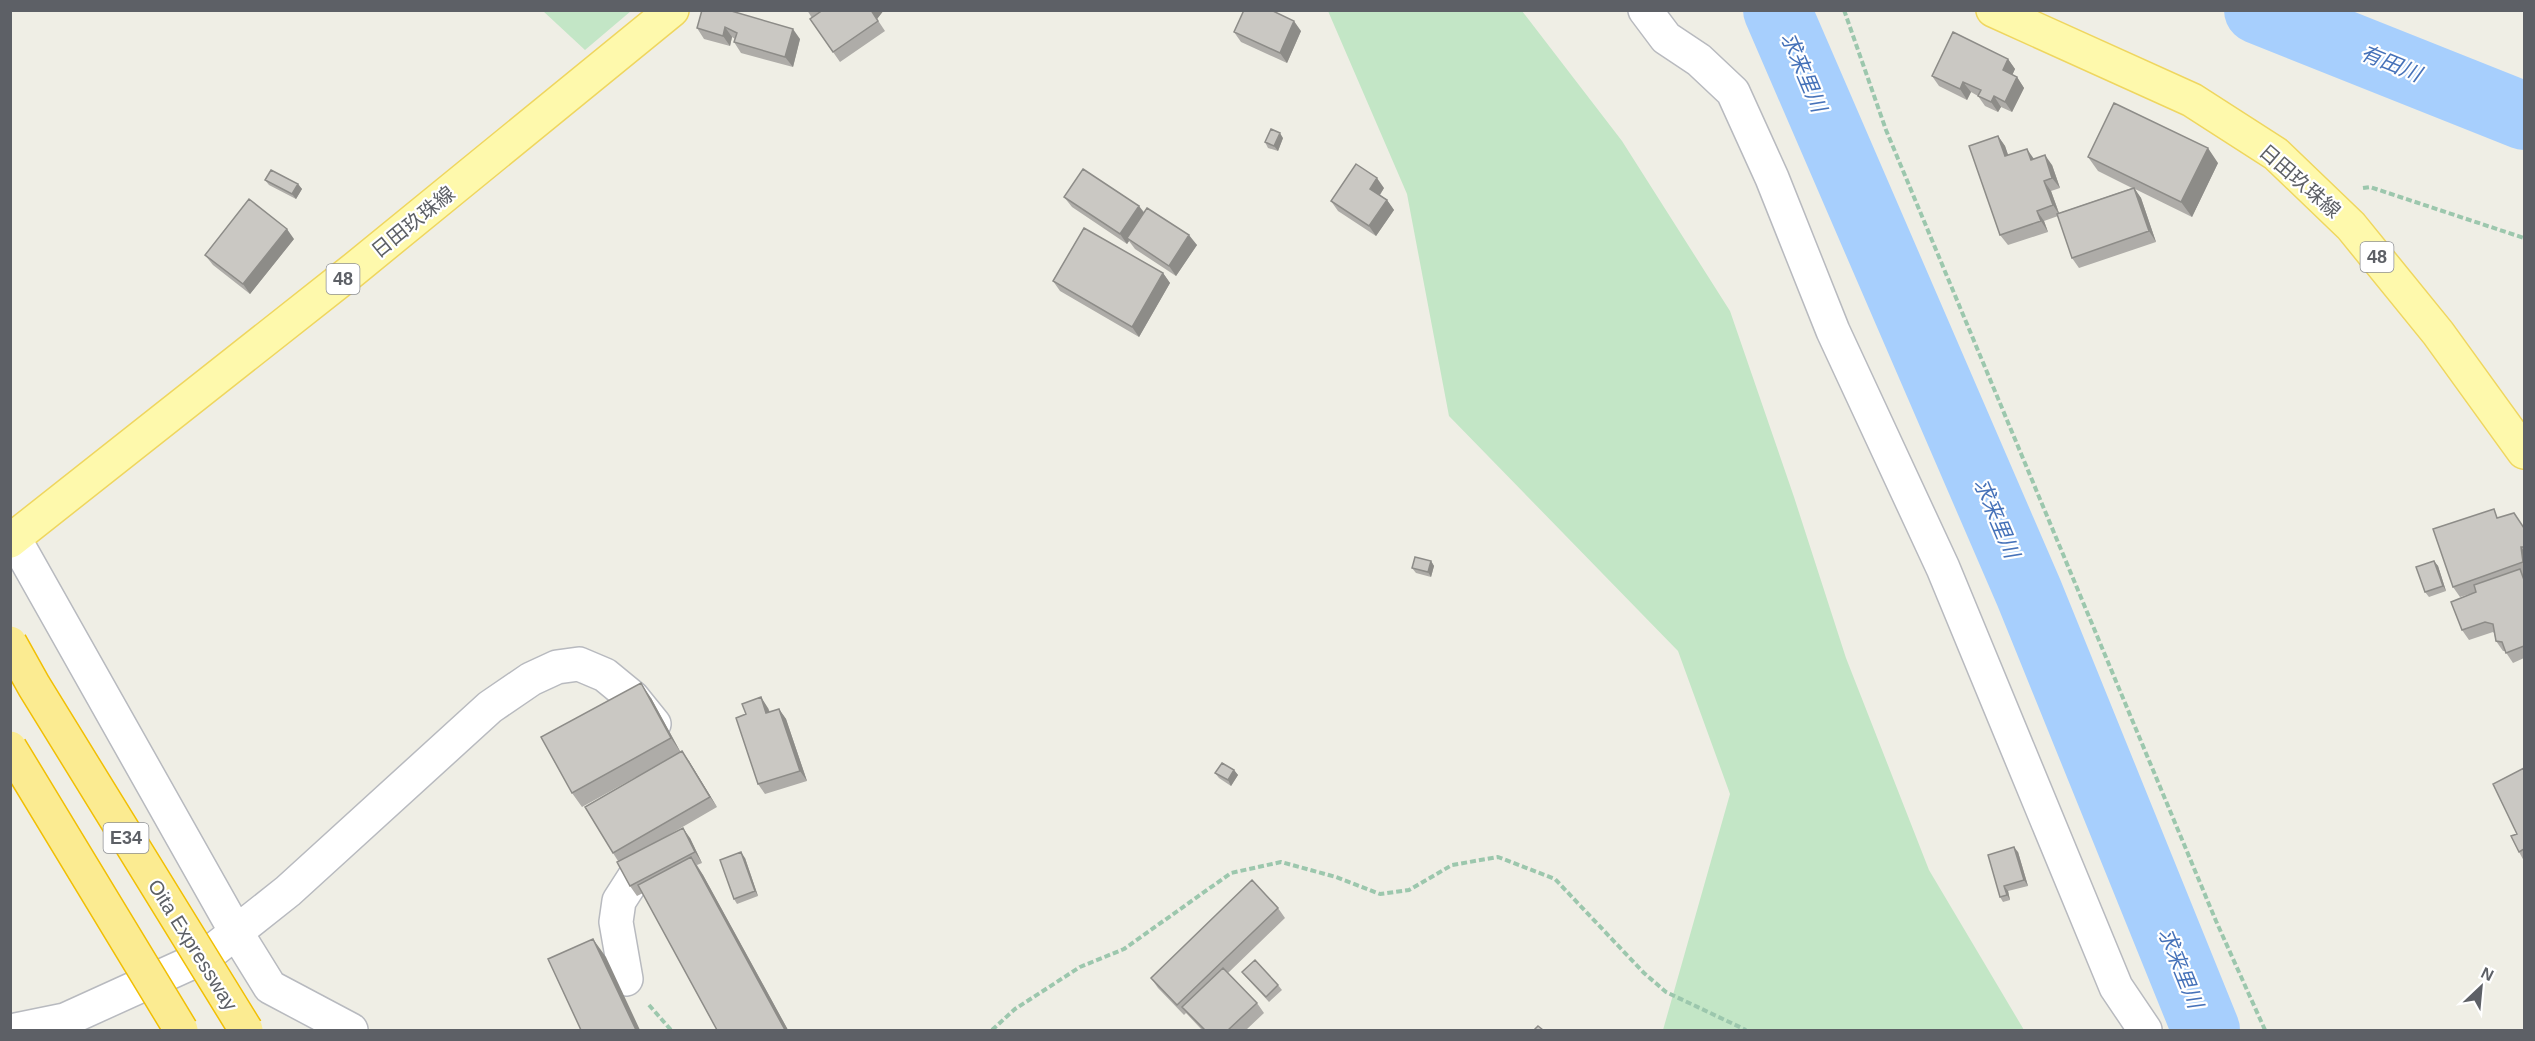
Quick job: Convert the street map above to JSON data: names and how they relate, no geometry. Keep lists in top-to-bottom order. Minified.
{"streets":{"highway":["E34","Oita Expressway"],"main road":["日田玖珠線","48"]},"water":["有田川","求来里川"],"north":"top right"}
